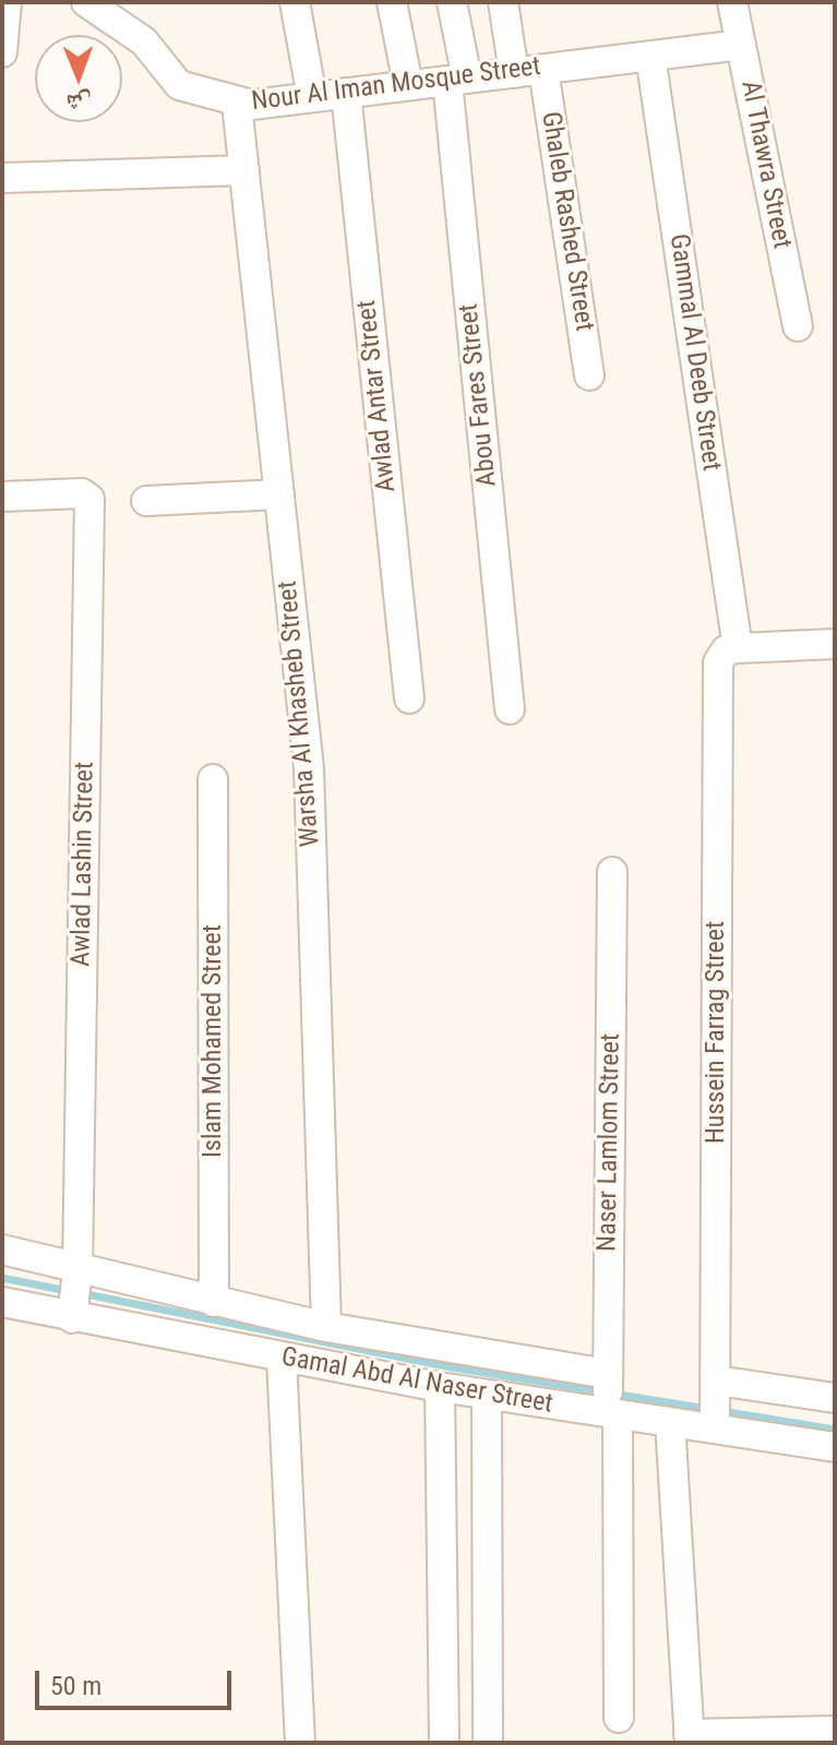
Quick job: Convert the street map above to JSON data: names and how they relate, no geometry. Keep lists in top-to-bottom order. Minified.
{"streets":{"street":["Nour Al Iman Mosque Street","Al Thawra Street","Ghaleb Rashed Street","Gammal Al Deeb Street","Abou Fares Street","Awlad Antar Street","Warsha Al Khasheb Street","Awlad Lashin Street","Hussein Farrag Street","Islam Mohamed Street","Naser Lamlom Street","Gamal Abd Al Naser Street"]},"crossings":[["Nour Al Iman Mosque Street","Al Thawra Street"],["Nour Al Iman Mosque Street","Ghaleb Rashed Street"],["Nour Al Iman Mosque Street","Gammal Al Deeb Street"],["Nour Al Iman Mosque Street","Abou Fares Street"],["Nour Al Iman Mosque Street","Awlad Antar Street"],["Nour Al Iman Mosque Street","Warsha Al Khasheb Street"],["Gammal Al Deeb Street","Hussein Farrag Street"],["Warsha Al Khasheb Street","Gamal Abd Al Naser Street"],["Awlad Lashin Street","Gamal Abd Al Naser Street"],["Hussein Farrag Street","Gamal Abd Al Naser Street"],["Islam Mohamed Street","Gamal Abd Al Naser Street"],["Naser Lamlom Street","Gamal Abd Al Naser Street"]],"scale_bar":"50 m","north":"bottom"}
